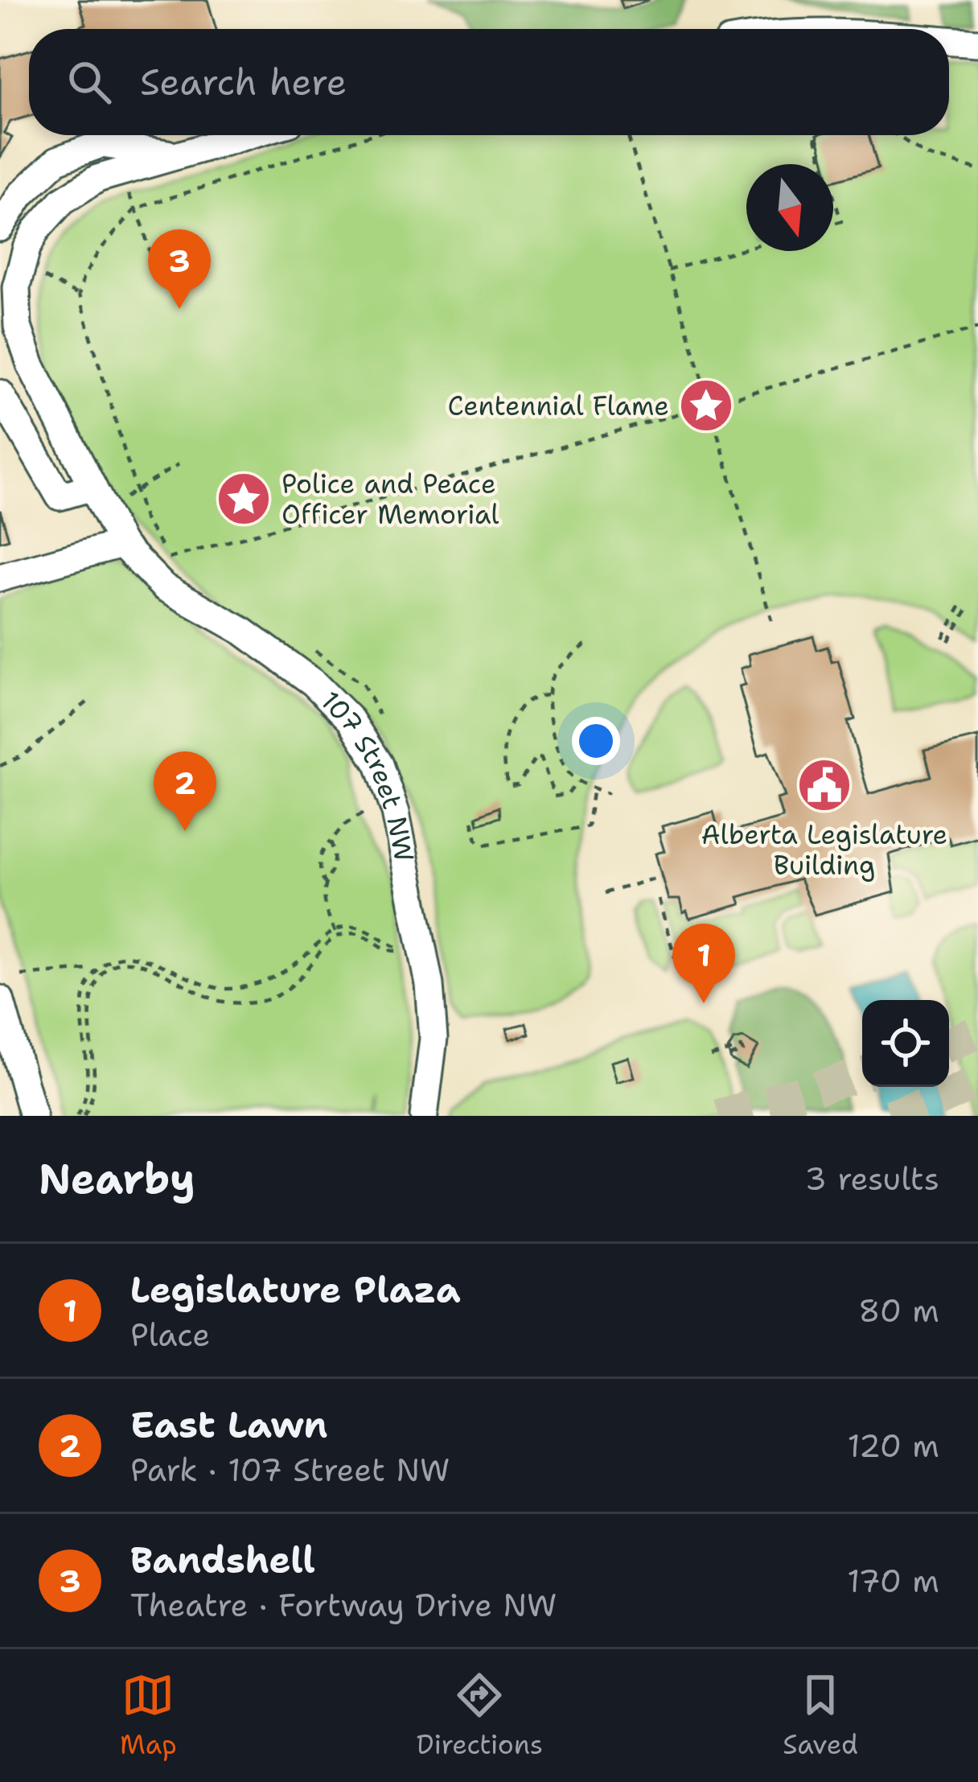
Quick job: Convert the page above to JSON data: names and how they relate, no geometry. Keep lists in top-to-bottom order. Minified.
{"streets":{"street":["107 Street NW"]},"places":{"place":["Centennial Flame","Police and Peace Officer Memorial"],"public building":["Alberta Legislature Building"]},"north":"bottom","page":{"search":"Search here","pins":["3","2","1"],"heading":["Nearby","3 results"],"list":[{"mark":"1","name":"Legislature Plaza","note":"Place","value":"80 m"},{"mark":"2","name":"East Lawn","note":"Park · 107 Street NW","value":"120 m"},{"mark":"3","name":"Bandshell","note":"Theatre · Fortway Drive NW","value":"170 m"}],"nav":["Map","Directions","Saved"]}}
